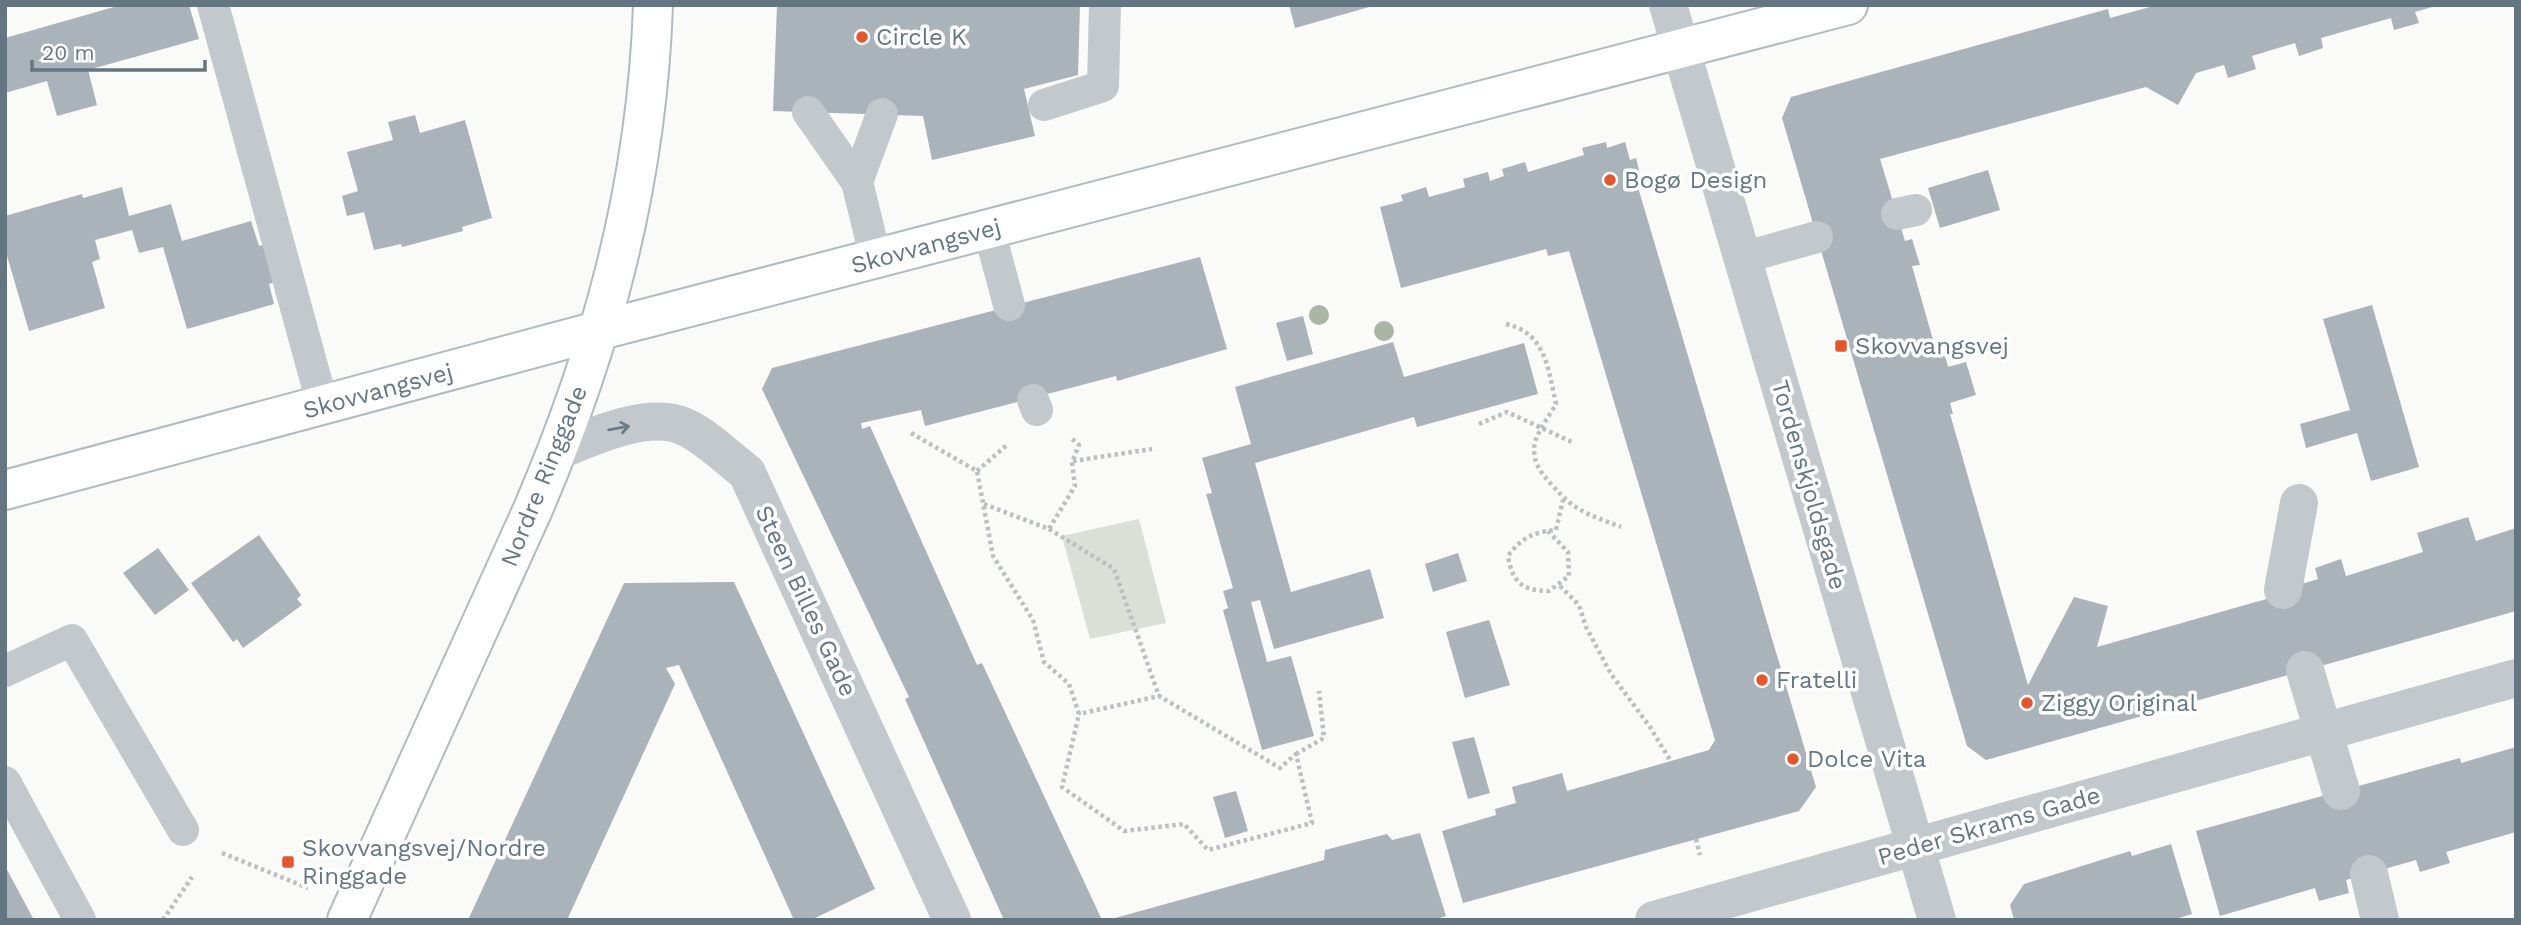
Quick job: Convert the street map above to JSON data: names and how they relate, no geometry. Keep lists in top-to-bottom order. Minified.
{"streets":{"street":["Skovvangsvej","Nordre Ringgade","Tordenskjoldsgade","Steen Billes Gade","Peder Skrams Gade"]},"crossings":[["Skovvangsvej","Nordre Ringgade"],["Skovvangsvej","Tordenskjoldsgade"],["Nordre Ringgade","Steen Billes Gade"],["Tordenskjoldsgade","Peder Skrams Gade"]],"one_way":["Steen Billes Gade"],"places":{"other":["Circle K","Bogø Design","Fratelli","Ziggy Original","Dolce Vita"],"transit":["Skovvangsvej","Skovvangsvej/Nordre Ringgade"]},"scale_bar":"20 m"}
